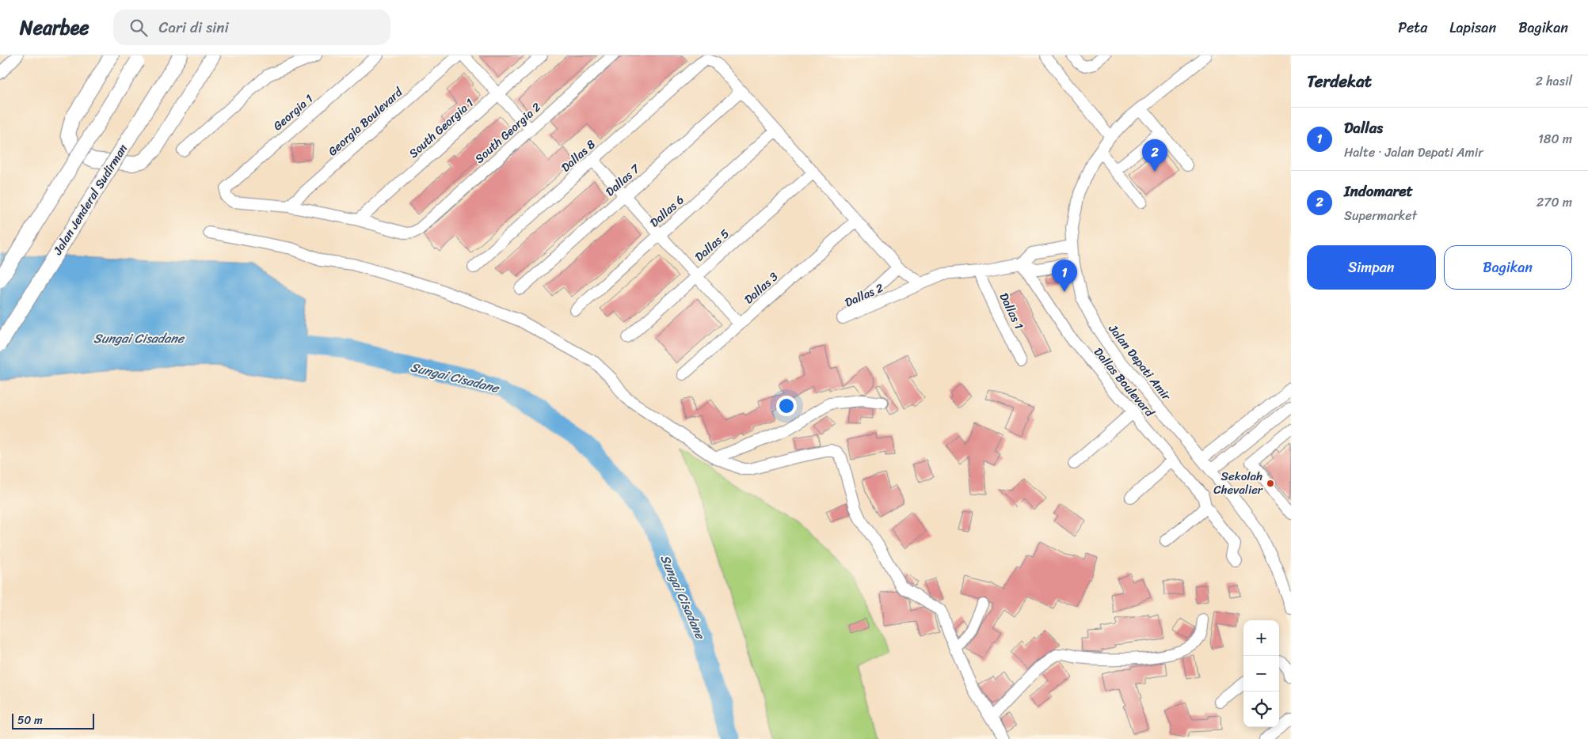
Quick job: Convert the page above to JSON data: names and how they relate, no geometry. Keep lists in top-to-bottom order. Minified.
{"streets":{"main road":["Jalan Jenderal Sudirman"],"street":["Georgia 1","Georgia Boulevard","South Georgia 1","South Georgia 2","Dallas 8","Dallas 7","Dallas 6","Dallas 5","Dallas 3","Dallas 2","Dallas 1","Jalan Depati Amir","Dallas Boulevard"]},"crossings":[["Georgia 1","Georgia Boulevard"],["South Georgia 1","South Georgia 2"],["Dallas 8","Dallas 7"]],"water":["Sungai Cisadane"],"places":["Sekolah Chevalier"],"scale_bar":"50 m","page":{"header":"Nearbee","search":"Cari di sini","nav":["Peta","Lapisan","Bagikan"],"heading":["Terdekat","2 hasil"],"list":[{"mark":"1","name":"Dallas","note":"Halte · Jalan Depati Amir","value":"180 m"},{"mark":"2","name":"Indomaret","note":"Supermarket","value":"270 m"}],"pins":["2","1"],"buttons":["Simpan","Bagikan"],"map_buttons":["+","−"],"scale":"50 m"}}
